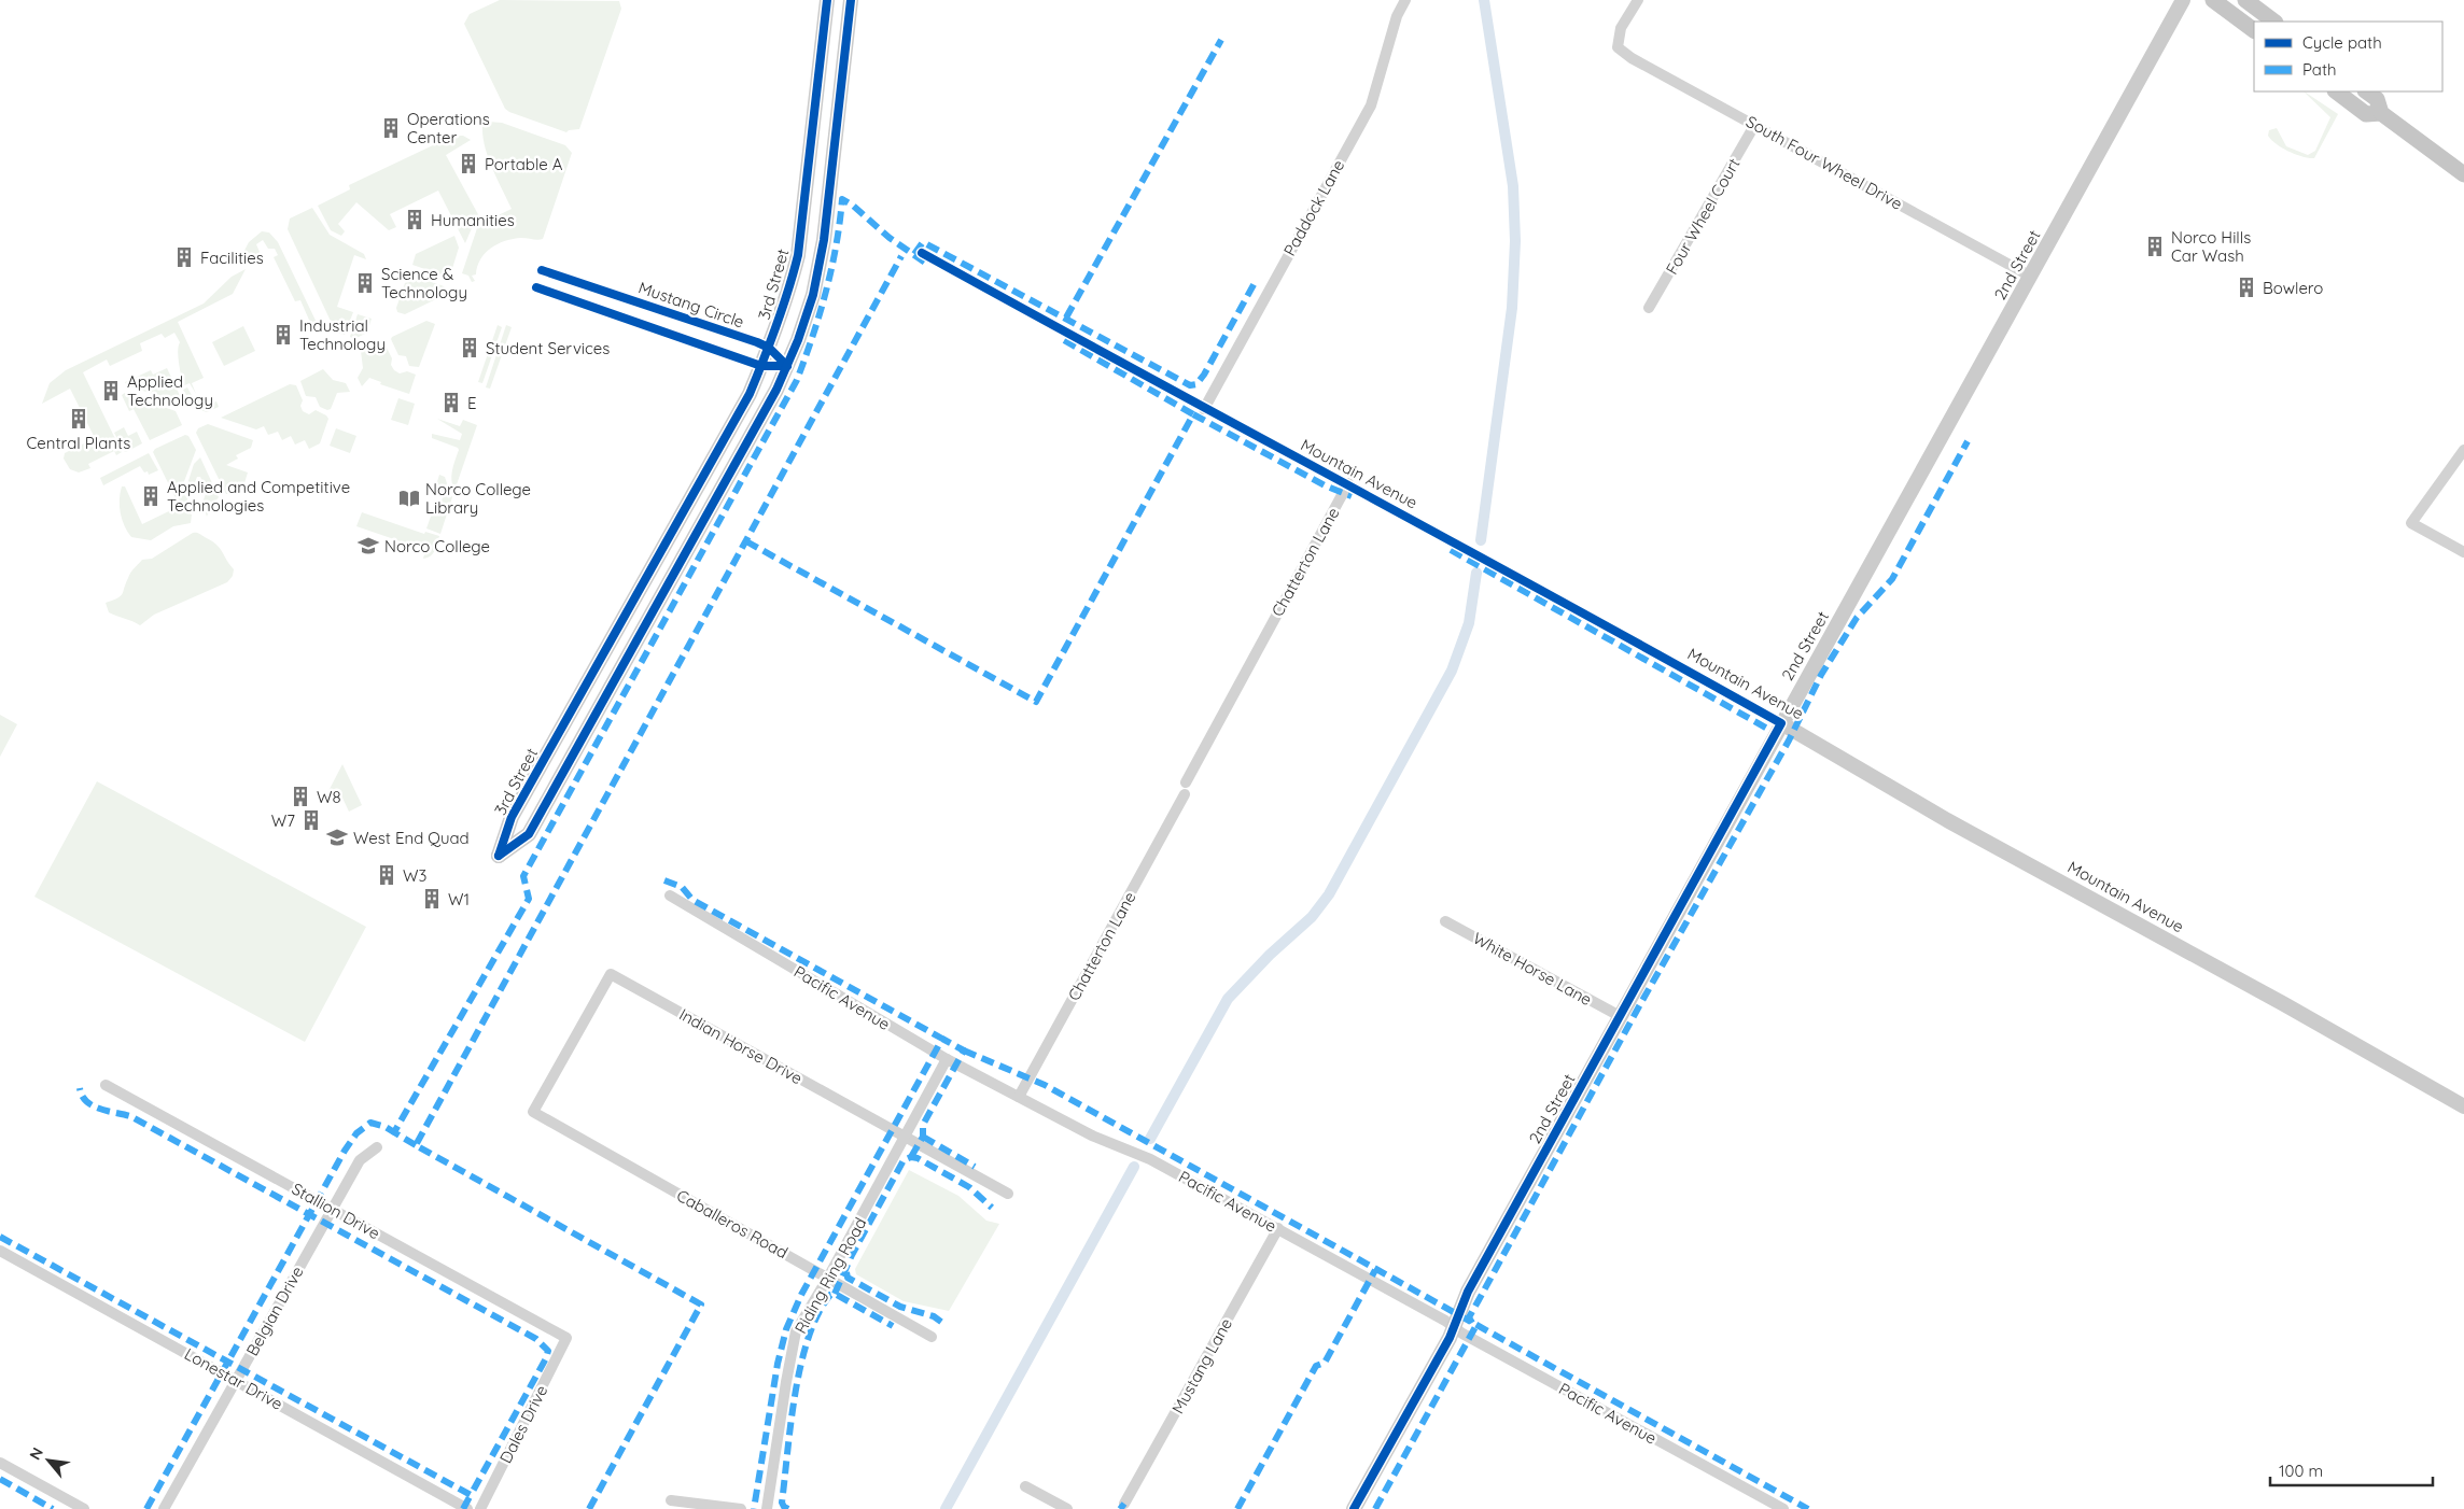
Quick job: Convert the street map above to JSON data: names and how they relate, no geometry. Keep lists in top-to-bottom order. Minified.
{"streets":{"street":["South Four Wheel Drive","Paddock Lane","Four Wheel Court","2nd Street","3rd Street","Mustang Circle","Mountain Avenue","Chatterton Lane","White Horse Lane","Pacific Avenue","Indian Horse Drive","Stallion Drive","Caballeros Road","Riding Ring Road","Belgian Drive","Mustang Lane","Lonestar Drive","Dales Drive"]},"crossings":[["South Four Wheel Drive","Four Wheel Court"],["South Four Wheel Drive","2nd Street"],["Paddock Lane","Mountain Avenue"],["2nd Street","Mountain Avenue"],["2nd Street","White Horse Lane"],["2nd Street","Pacific Avenue"],["3rd Street","Mustang Circle"],["Mountain Avenue","Chatterton Lane"],["Chatterton Lane","Pacific Avenue"],["Pacific Avenue","Riding Ring Road"],["Pacific Avenue","Mustang Lane"],["Indian Horse Drive","Caballeros Road"],["Indian Horse Drive","Riding Ring Road"],["Stallion Drive","Belgian Drive"],["Stallion Drive","Dales Drive"],["Caballeros Road","Riding Ring Road"],["Belgian Drive","Lonestar Drive"]],"places":{"building":["Operations Center","Portable A","Humanities","Norco Hills Car Wash","Facilities","Science & Technology","Bowlero","Industrial Technology","Student Services","Applied Technology","E","Central Plants","Applied and Competitive Technologies","W8","W7","W3","W1"],"library":["Norco College Library"],"school or university":["Norco College","West End Quad"]},"legend":["Cycle path","Path"],"scale_bar":"100 m","north":"top left"}
